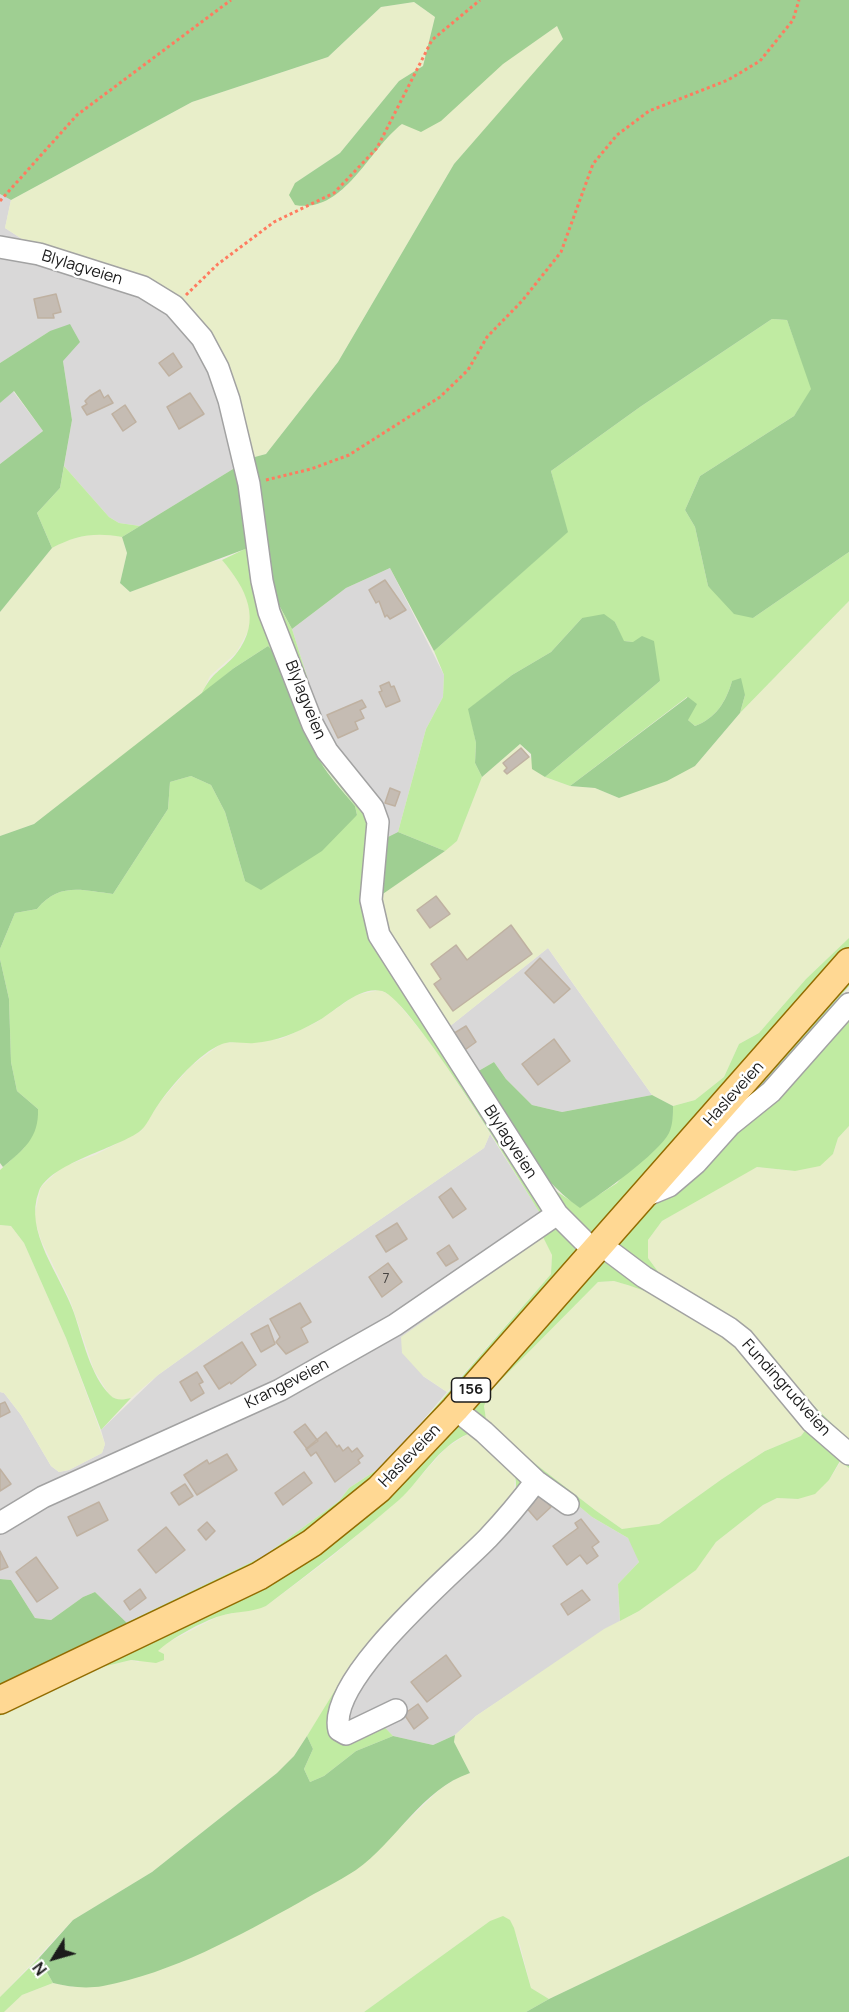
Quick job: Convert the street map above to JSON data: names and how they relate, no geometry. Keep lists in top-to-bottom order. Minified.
{"streets":{"main road":["Hasleveien","156"],"street":["Blylagveien","Krangeveien","Fundingrudveien"]},"crossings":[["Blylagveien","Hasleveien"],["Blylagveien","Krangeveien"],["Blylagveien","Fundingrudveien"],["Hasleveien","Fundingrudveien"]],"house_numbers":["7"],"north":"bottom left"}
